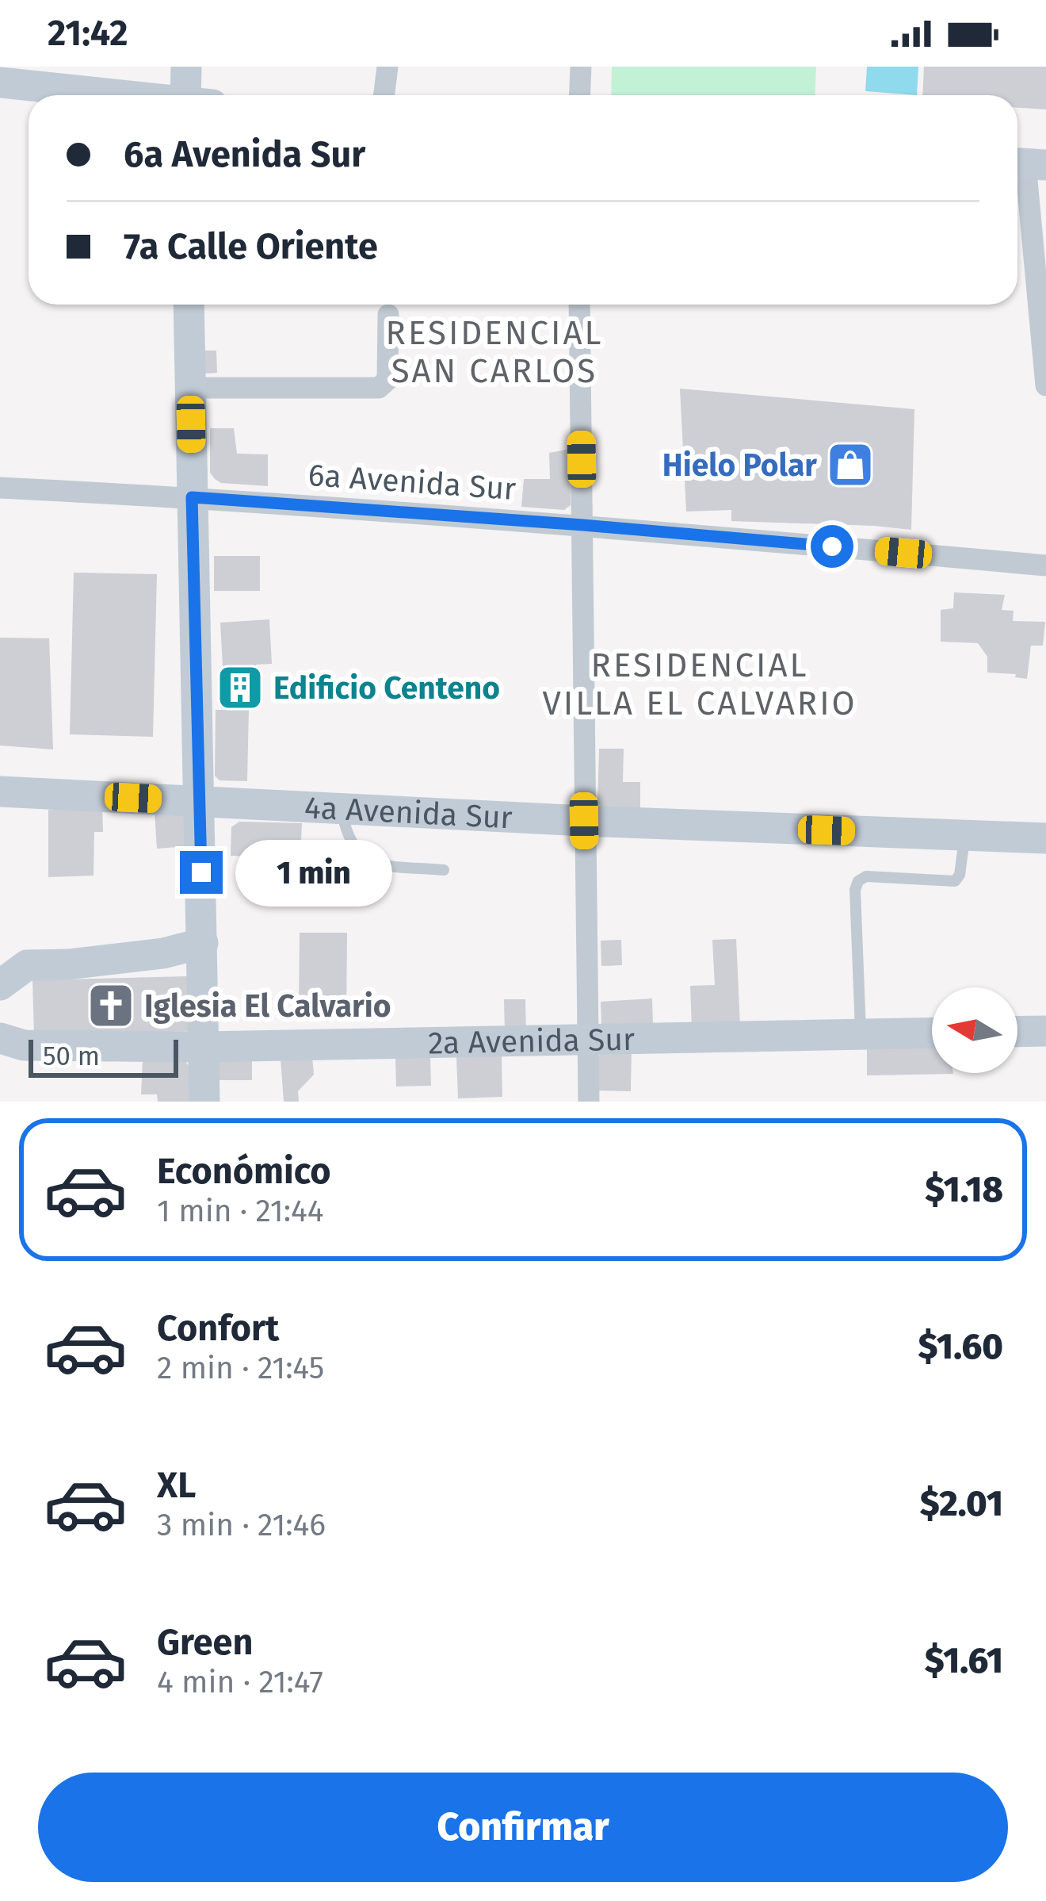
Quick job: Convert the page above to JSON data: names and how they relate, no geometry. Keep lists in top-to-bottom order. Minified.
{"streets":{"main road":["4a Avenida Sur","2a Avenida Sur"],"street":["6a Avenida Sur"]},"districts":["RESIDENCIAL SAN CARLOS","RESIDENCIAL VILLA EL CALVARIO"],"places":{"shop":["Hielo Polar"],"building":["Edificio Centeno"],"church":["Iglesia El Calvario"]},"scale_bar":"50 m","north":"left","page":{"status":"21:42","banner":["6a Avenida Sur","7a Calle Oriente"],"bubble":"1 min","scale":"50 m","list":[{"name":"Económico","note":"1 min · 21:44","value":"$1.18"},{"name":"Confort","note":"2 min · 21:45","value":"$1.60"},{"name":"XL","note":"3 min · 21:46","value":"$2.01"},{"name":"Green","note":"4 min · 21:47","value":"$1.61"}],"buttons":"Confirmar"}}
